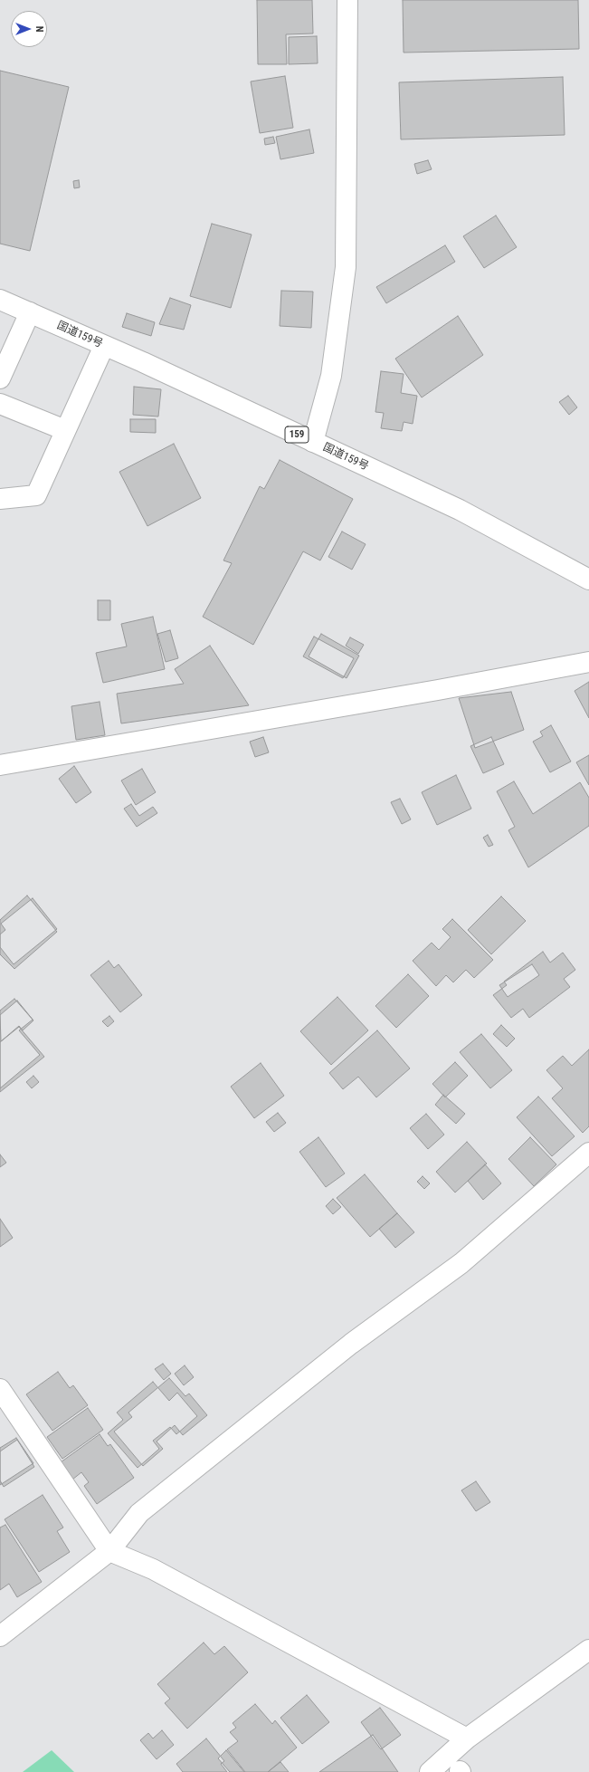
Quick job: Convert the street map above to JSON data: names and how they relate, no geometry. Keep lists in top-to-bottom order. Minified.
{"streets":{"main road":["国道159号","159"]},"north":"right"}
